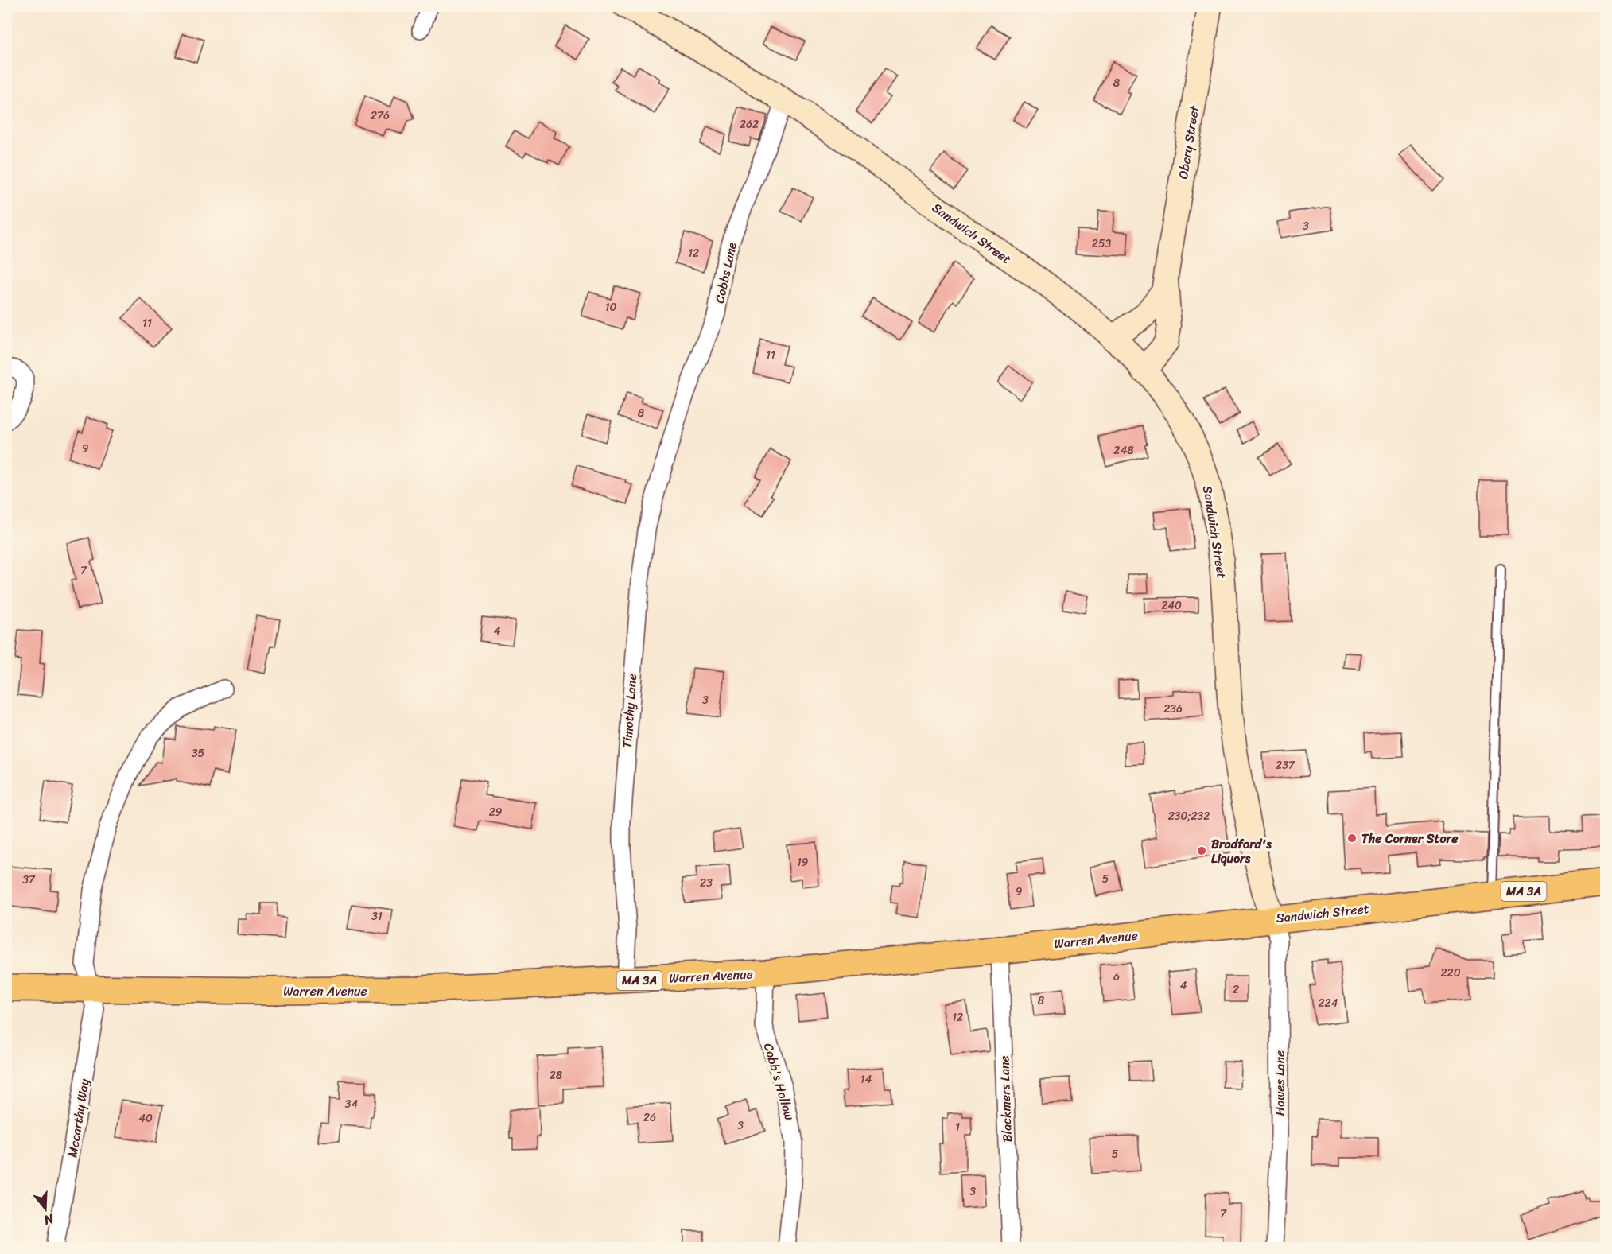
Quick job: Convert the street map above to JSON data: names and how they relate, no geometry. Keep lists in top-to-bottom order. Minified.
{"streets":{"main road":["Obery Street","Sandwich Street","MA 3A","Warren Avenue"],"street":["Cobbs Lane","Timothy Lane","Cobb's Hollow","Howes Lane","Blackmers Lane","Mccarthy Way"]},"crossings":[["Obery Street","Sandwich Street"],["Sandwich Street","Cobbs Lane"],["Sandwich Street","Warren Avenue"],["Sandwich Street","Howes Lane"],["Cobbs Lane","Timothy Lane"],["Timothy Lane","Warren Avenue"],["Warren Avenue","Cobb's Hollow"],["Warren Avenue","Howes Lane"],["Warren Avenue","Blackmers Lane"],["Warren Avenue","Mccarthy Way"]],"places":["The Corner Store","Bradford's Liquors"],"house_numbers":["8","276","262","3","253","12","10","11","11","8","9","248","7","240","4","3","236","35","237","29","230;232","19","5","37","23","9","31","220","6","4","2","8","224","12","28","14","34","26","40","3","1","5","3","7"],"north":"bottom"}
